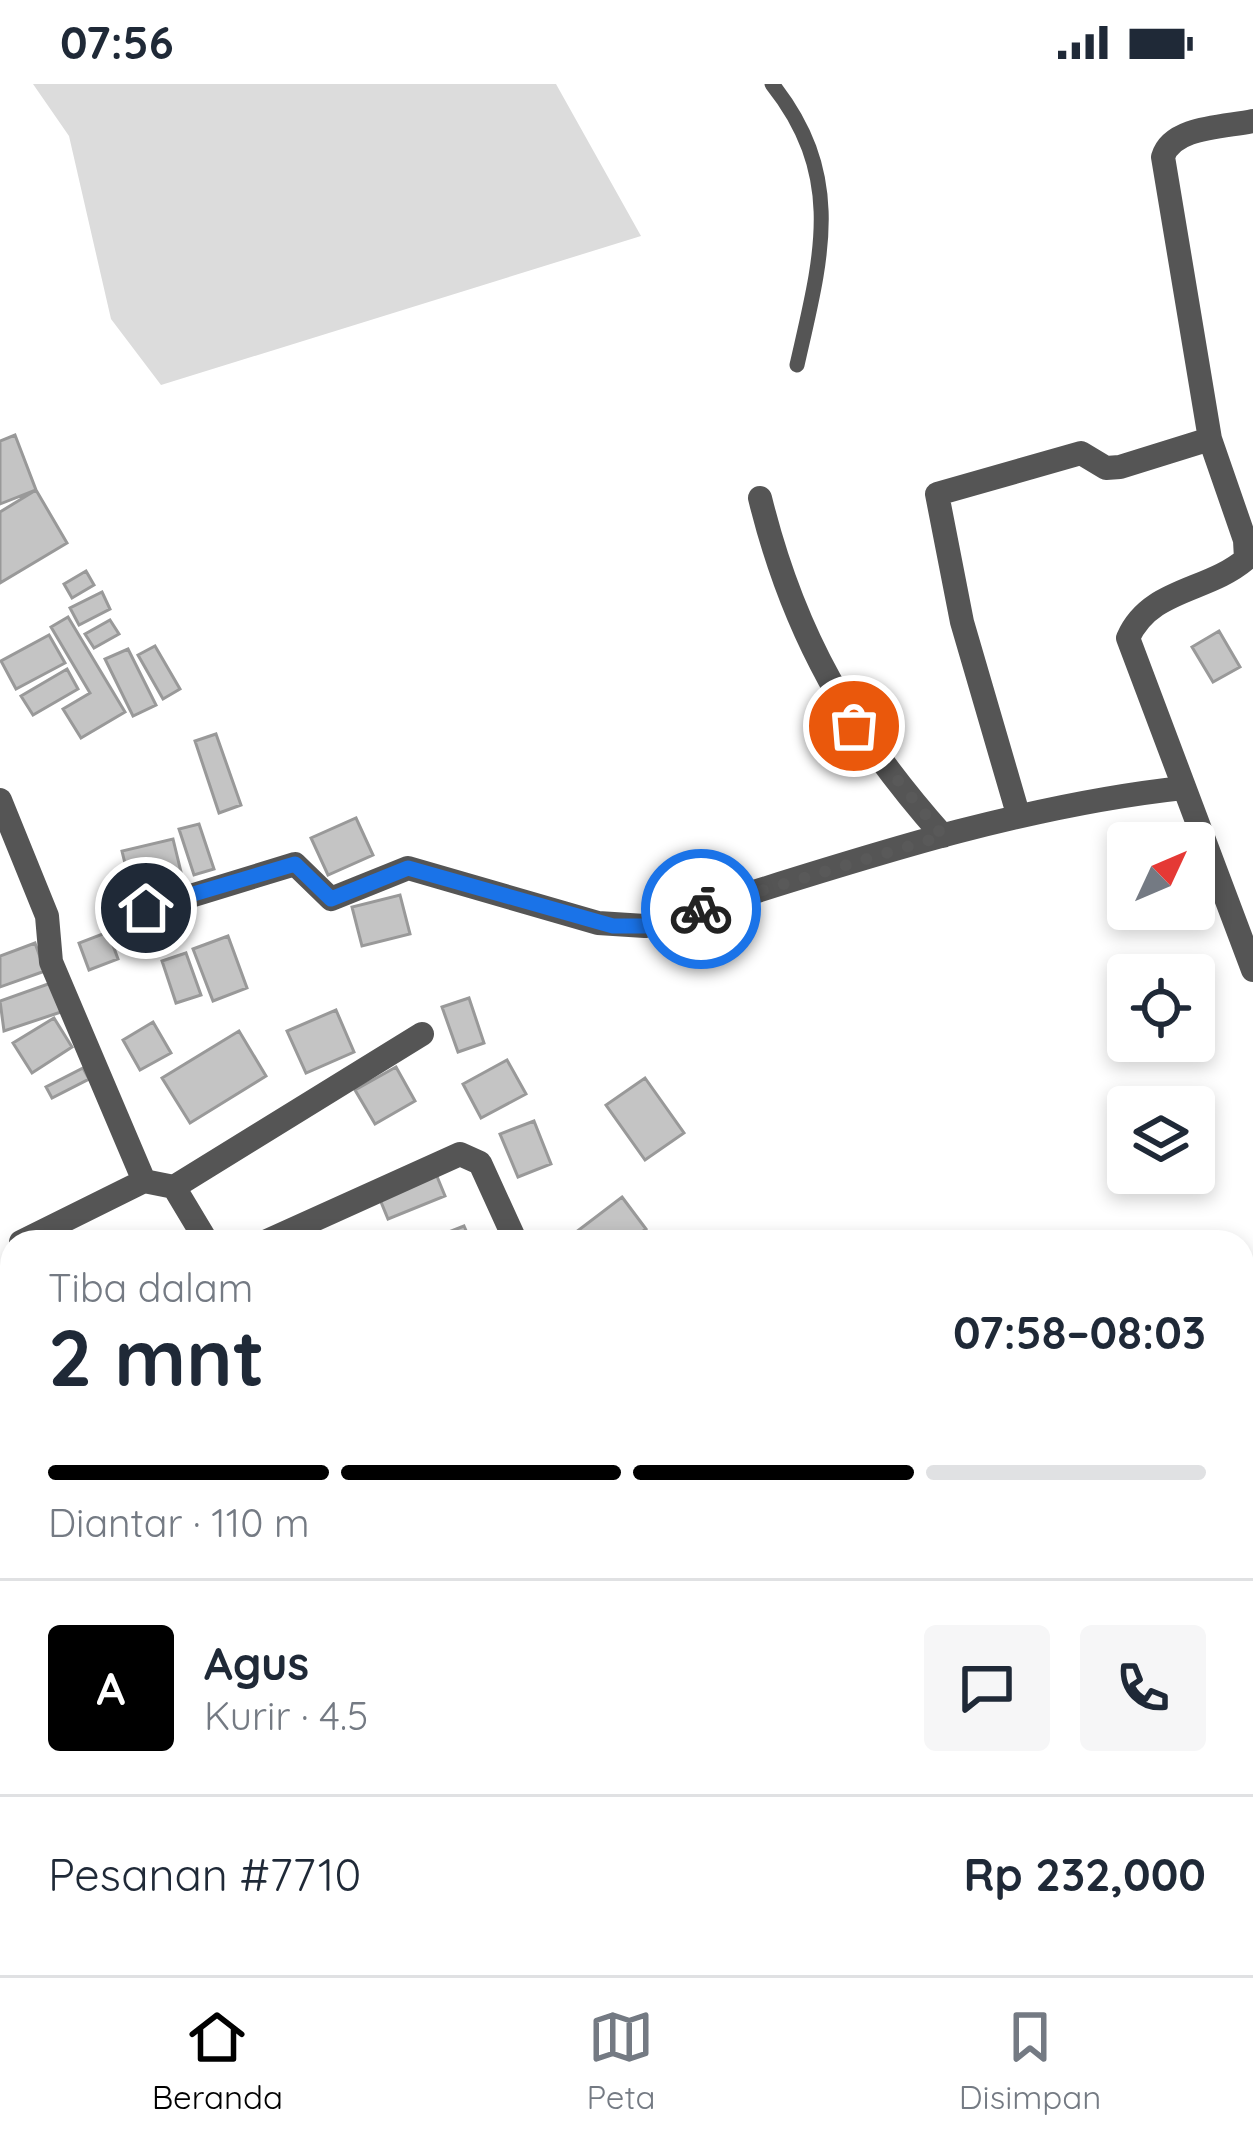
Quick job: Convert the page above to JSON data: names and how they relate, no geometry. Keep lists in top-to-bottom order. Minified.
{"north":"top right","page":{"status":"07:56","heading":["2 mnt","Tiba dalam","07:58–08:03"],"panel":["Agus","Kurir · 4.5","Pesanan #7710","Rp 232,000"],"bar":"Diantar · 110 m","round":"A","tabs":["Beranda","Peta","Disimpan"]}}
